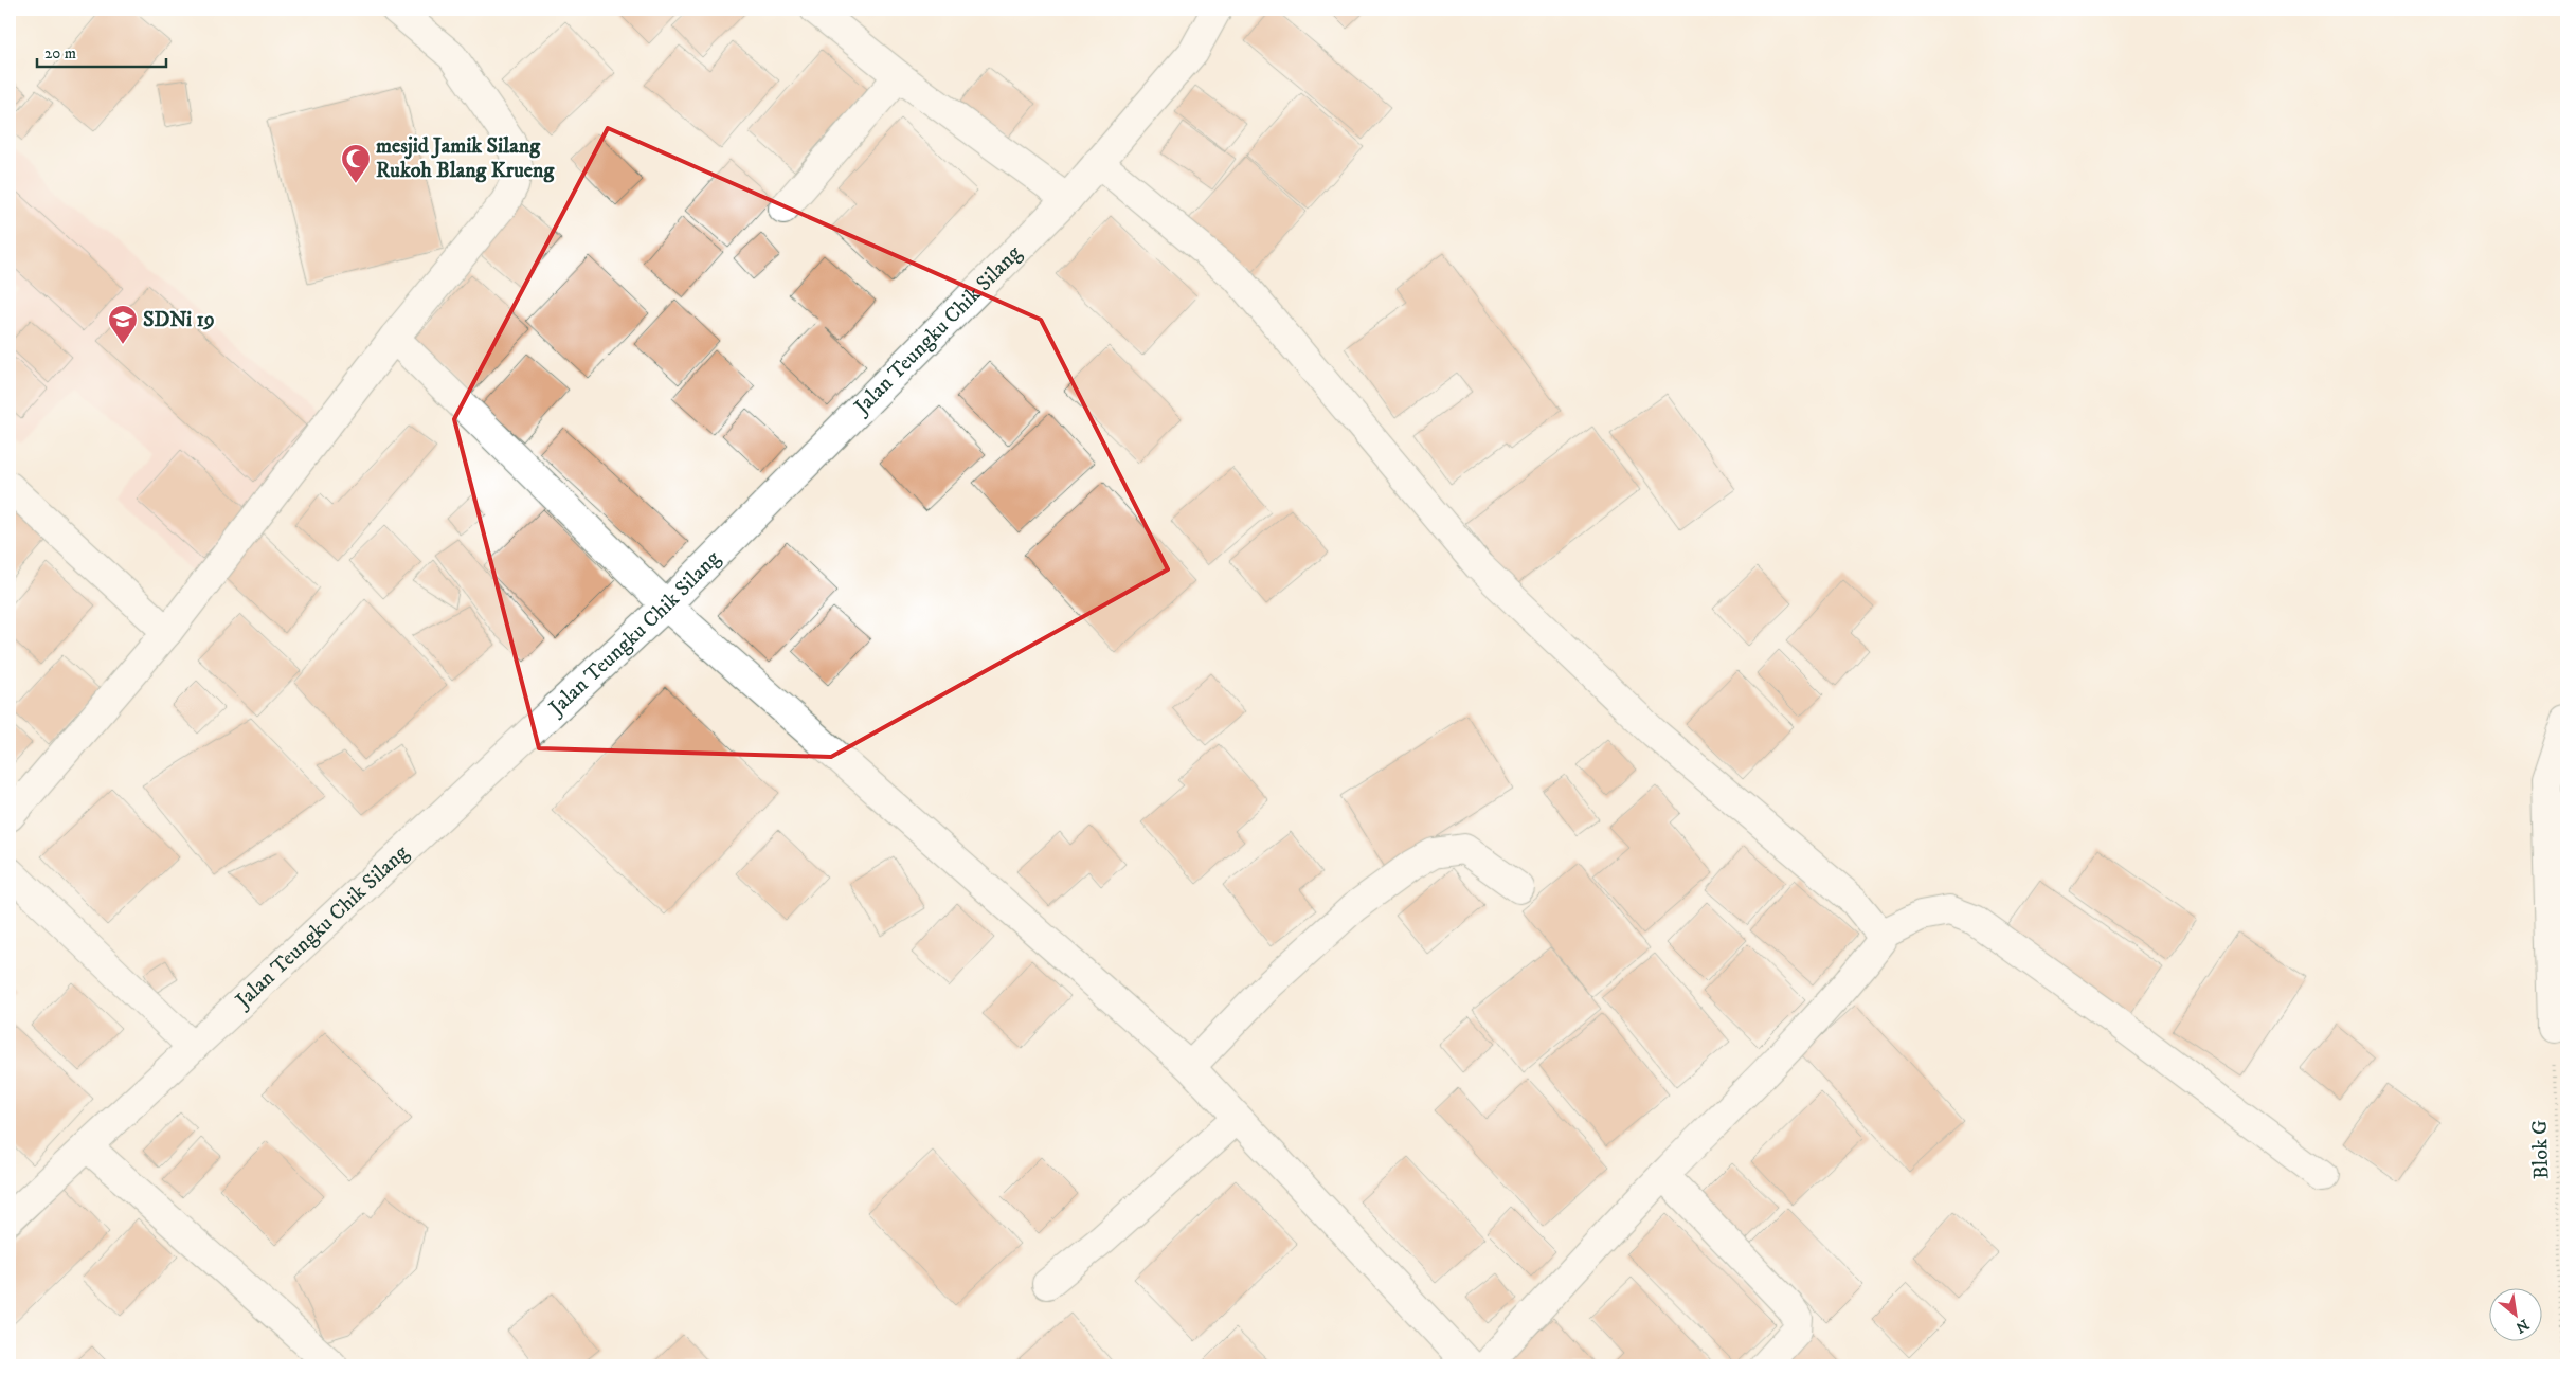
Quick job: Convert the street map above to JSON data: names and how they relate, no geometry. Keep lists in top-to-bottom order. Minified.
{"streets":{"street":["Jalan Teungku Chik Silang"],"path":["Blok G"]},"places":{"mosque":["mesjid Jamik Silang Rukoh Blang Krueng"],"school or university":["SDNi 19"]},"scale_bar":"20 m","north":"bottom right"}
